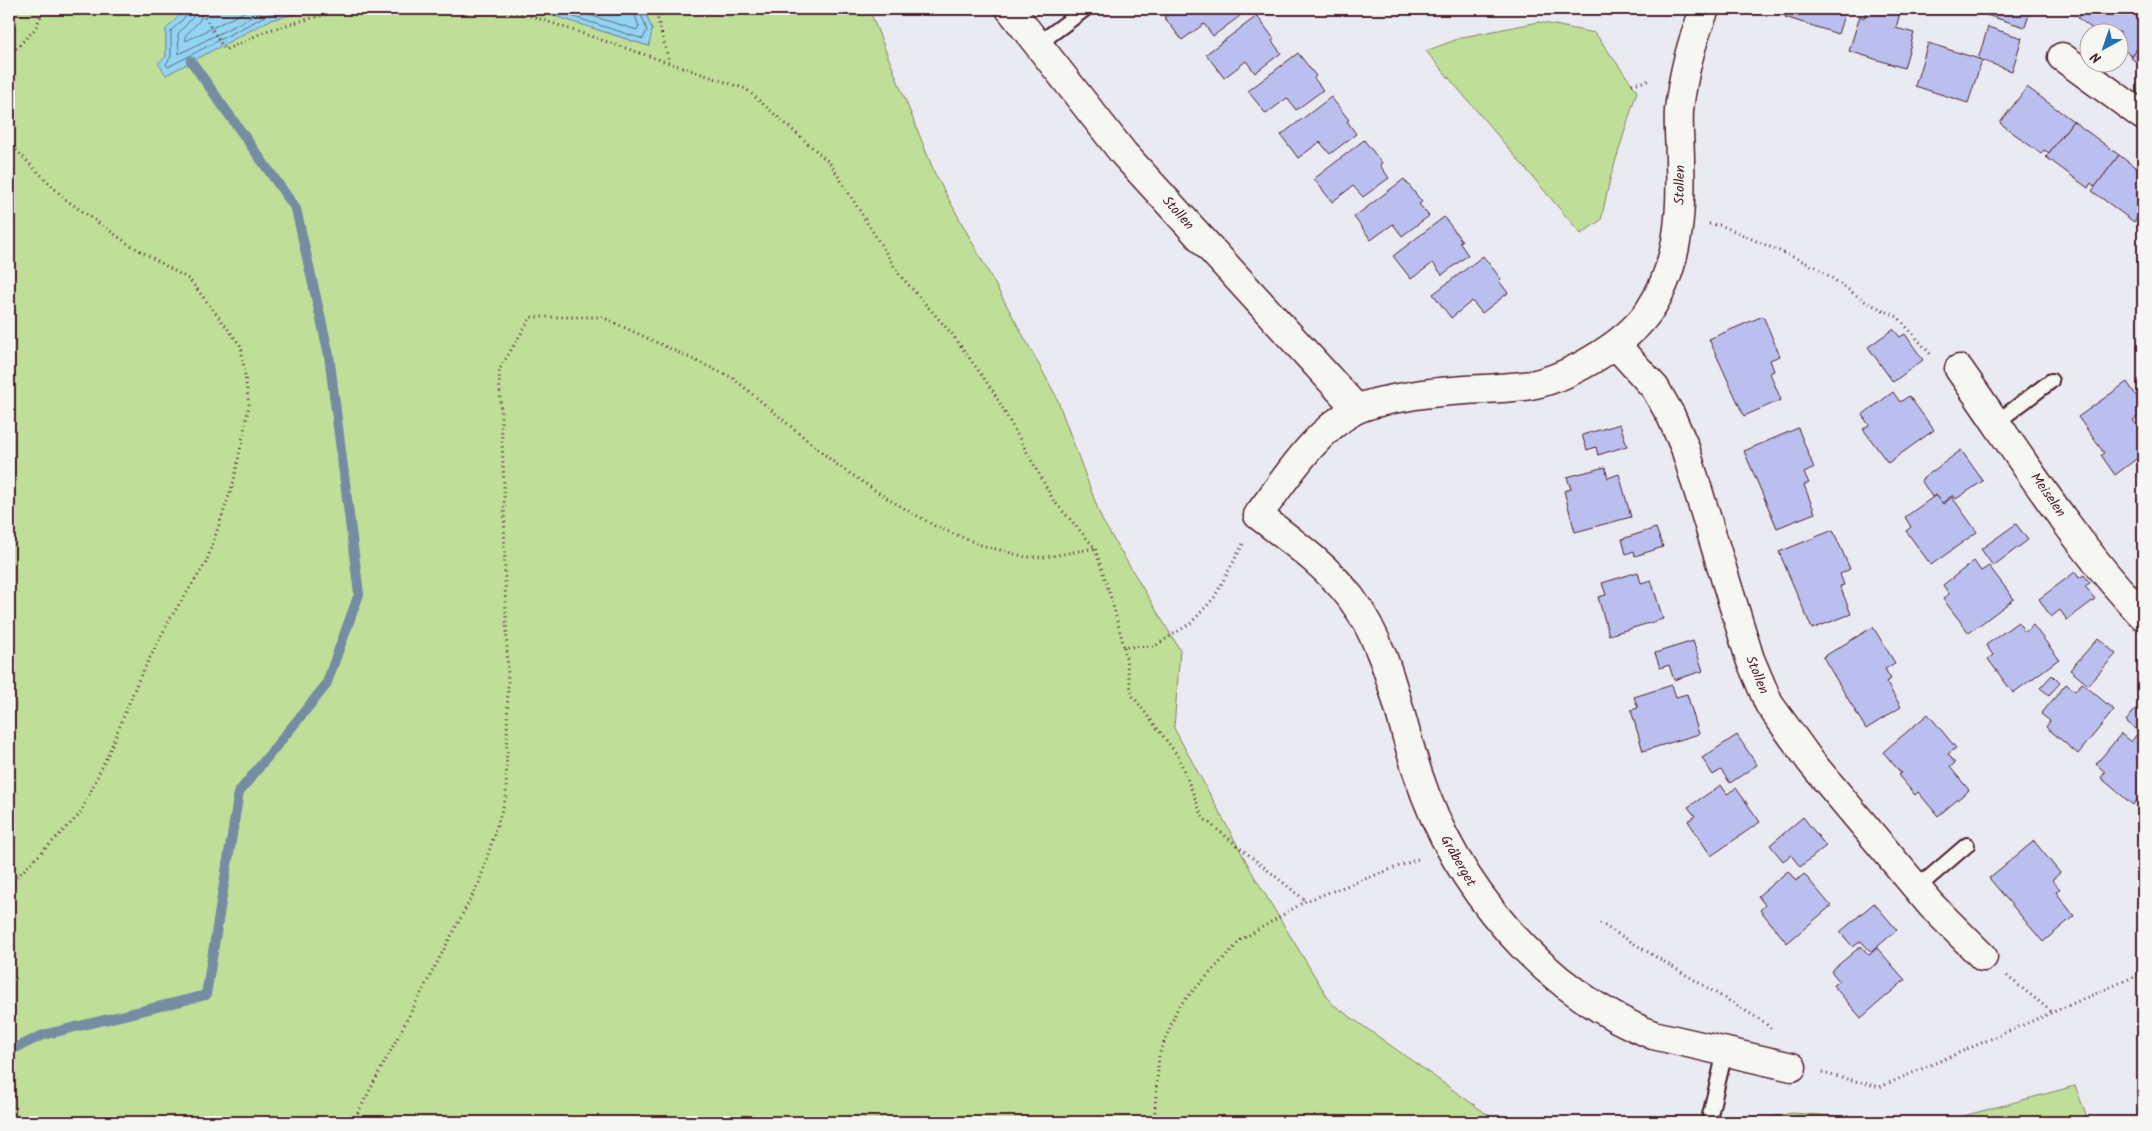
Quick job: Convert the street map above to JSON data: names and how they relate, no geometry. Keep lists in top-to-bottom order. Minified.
{"streets":{"street":["Stollen","Meiselen","Gråberget"]},"crossings":[["Stollen","Gråberget"]],"north":"bottom left"}
